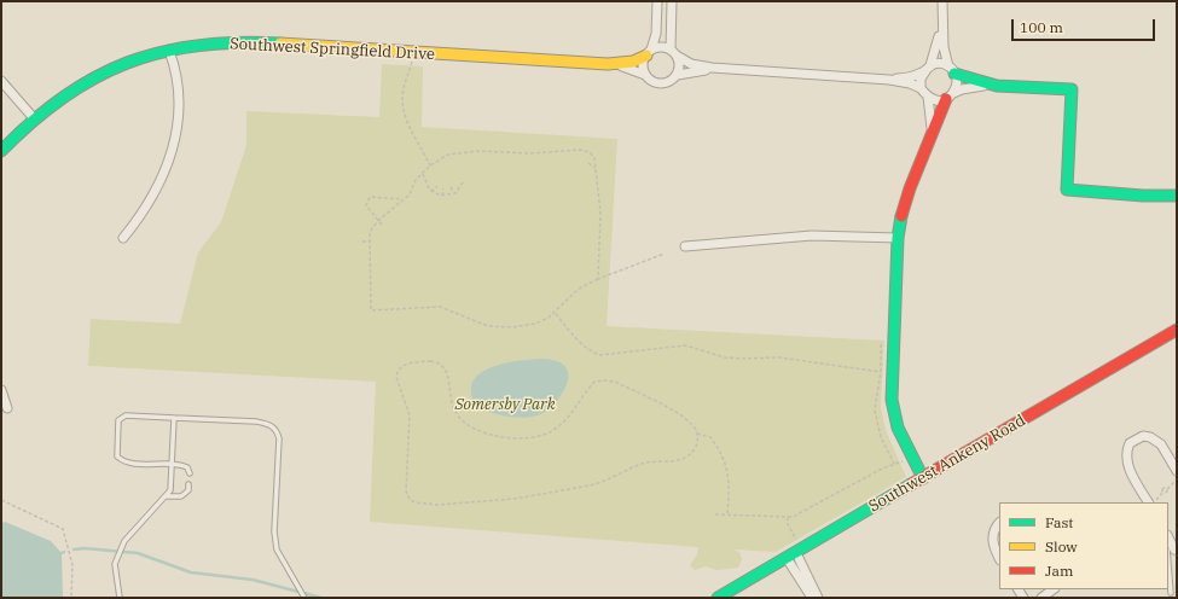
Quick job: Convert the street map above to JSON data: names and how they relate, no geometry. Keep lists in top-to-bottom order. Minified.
{"streets":{"street":["Southwest Springfield Drive","Southwest Ankeny Road"]},"parks":["Somersby Park"],"legend":["Fast","Slow","Jam"],"scale_bar":"100 m"}
